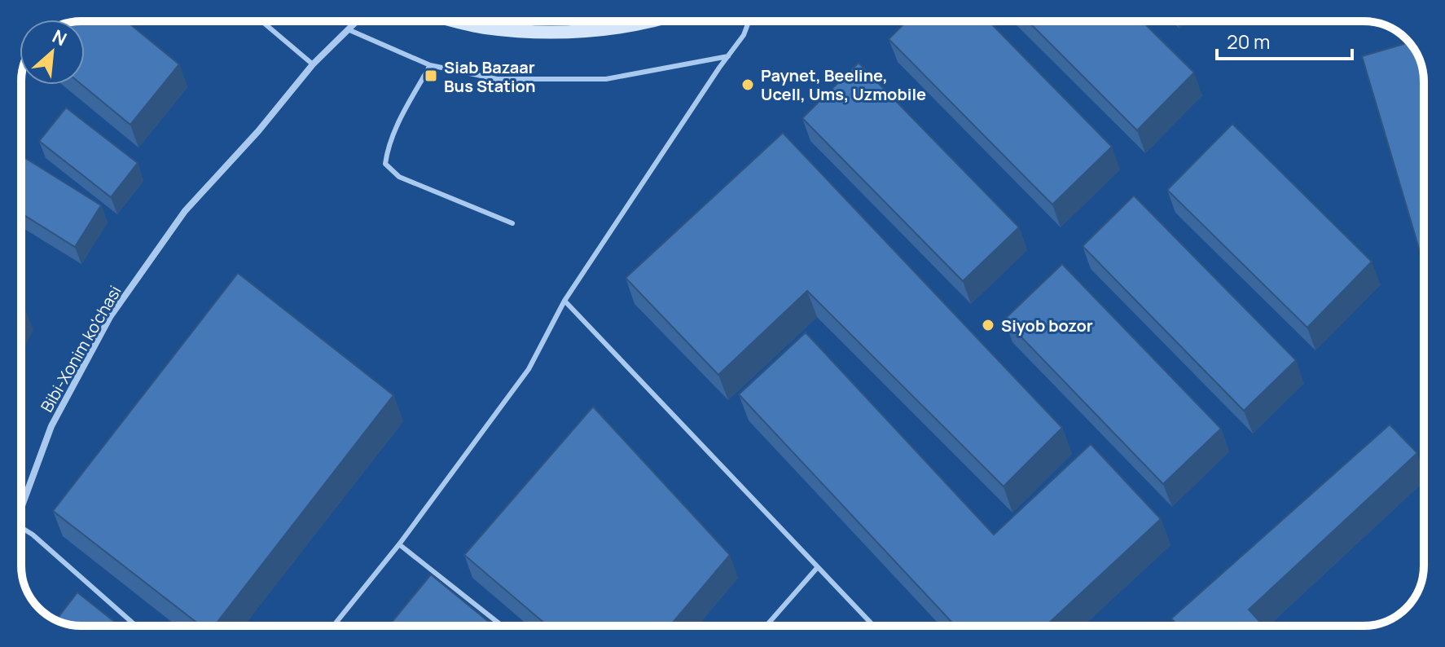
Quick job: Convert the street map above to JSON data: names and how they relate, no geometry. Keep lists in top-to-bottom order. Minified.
{"streets":{"street":["Bibi-Xonim ko'chasi"]},"places":{"transit":["Siab Bazaar Bus Station"],"other":["Paynet, Beeline, Ucell, Ums, Uzmobile","Siyob bozor"]},"scale_bar":"20 m","north":"top right"}
